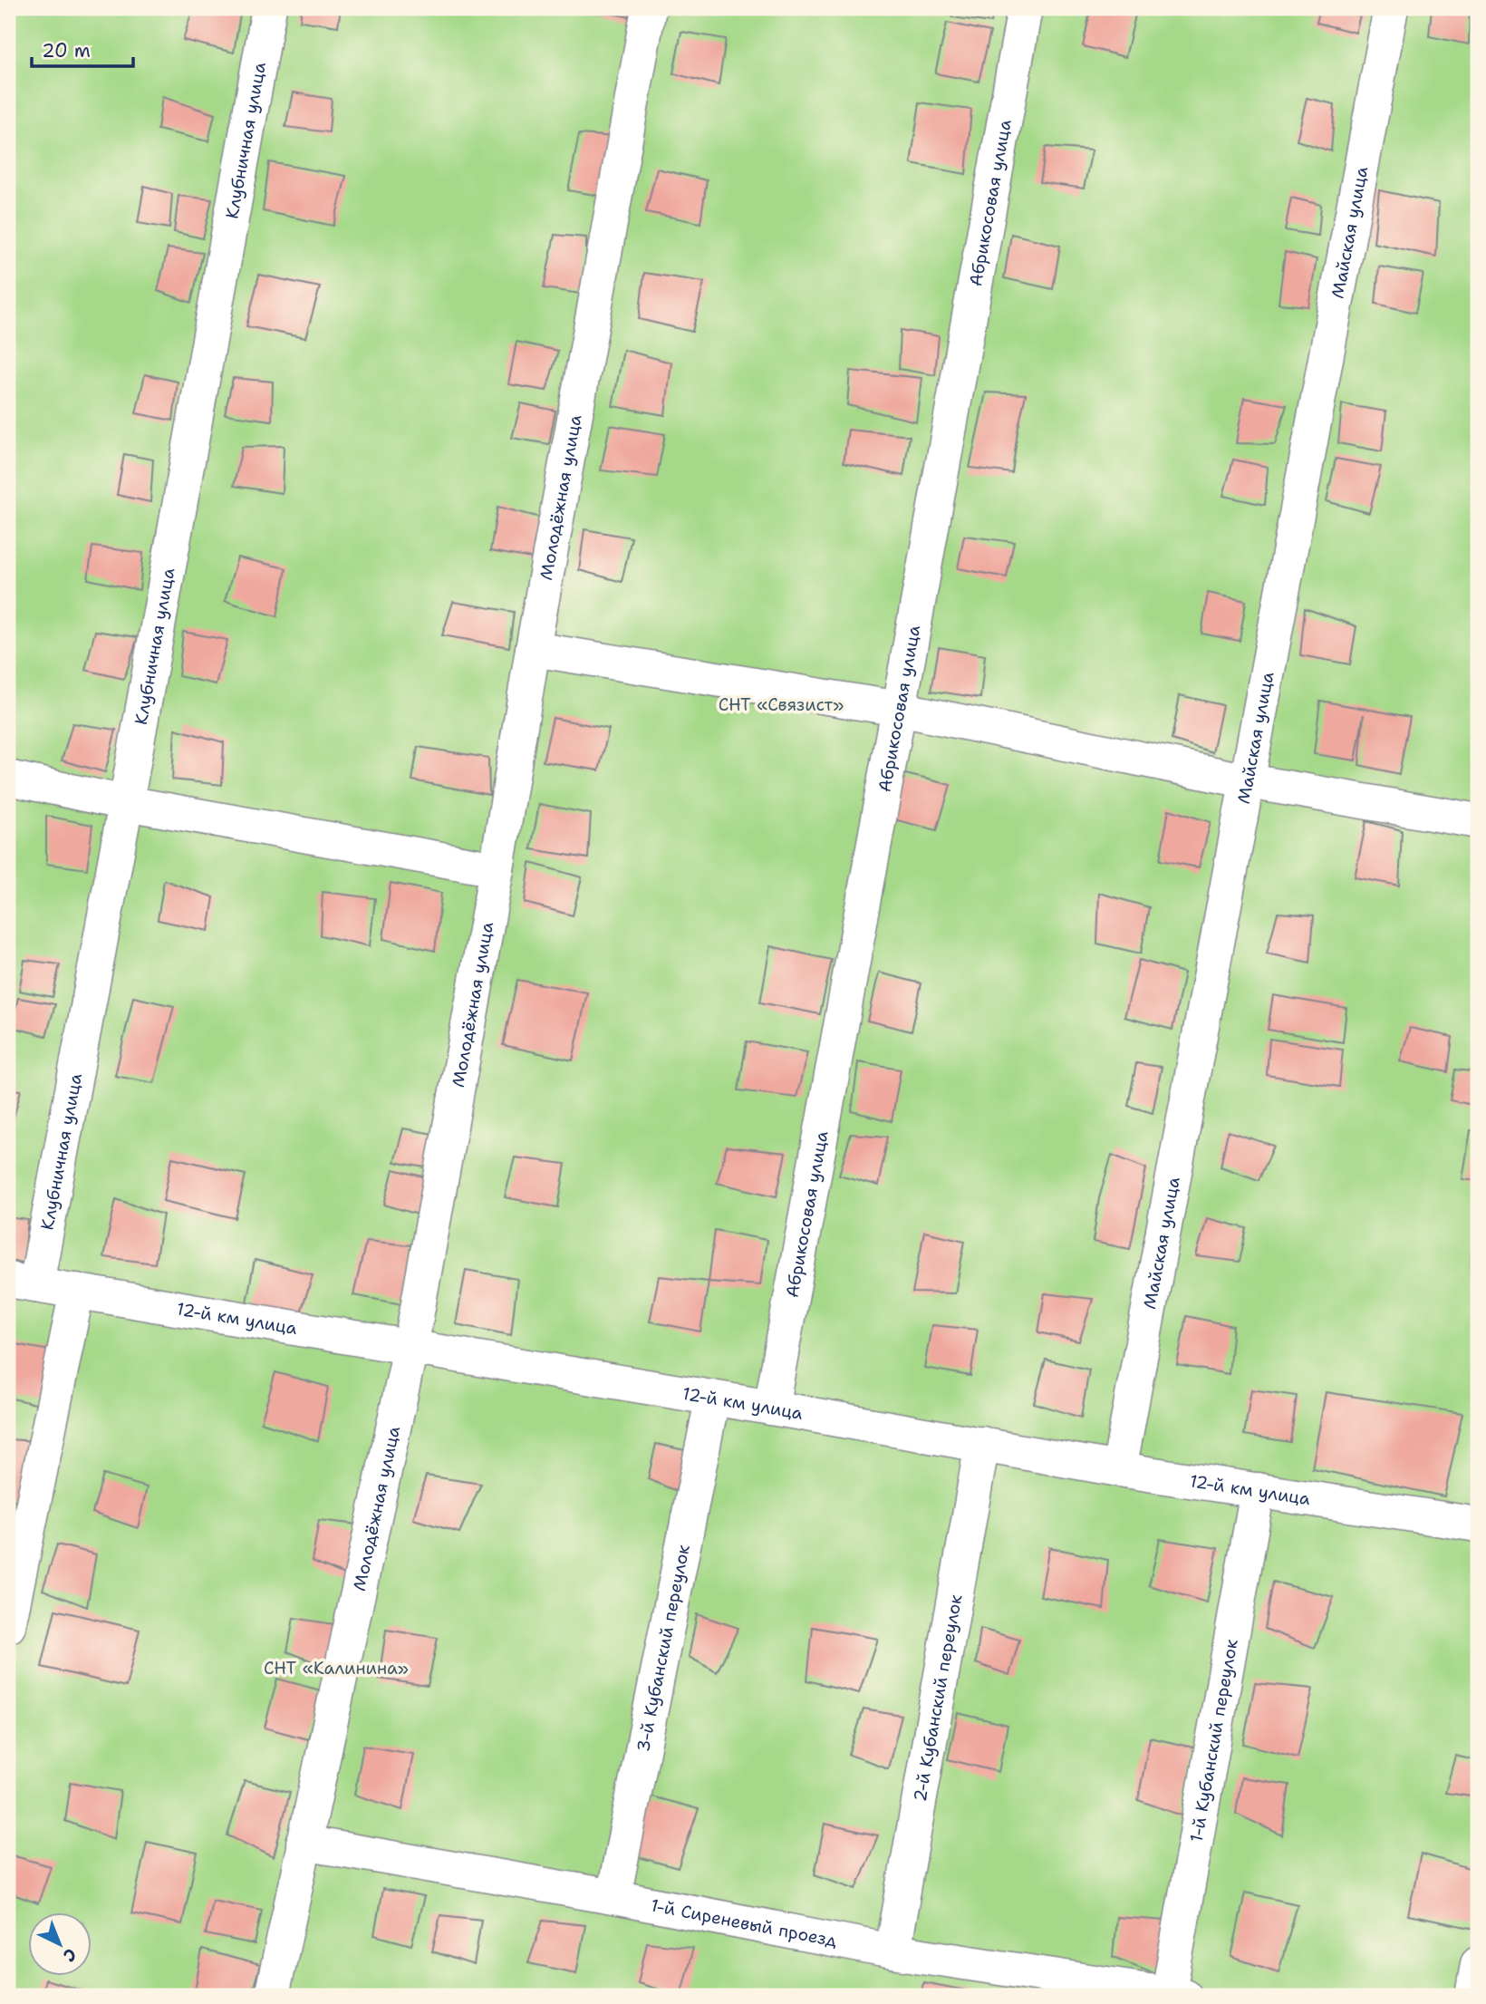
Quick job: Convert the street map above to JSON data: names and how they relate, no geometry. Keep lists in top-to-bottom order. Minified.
{"streets":{"street":["Клубничная улица","Абрикосовая улица","Майская улица","Молодёжная улица","12-й км улица","3-й Кубанский переулок","2-й Кубанский переулок","1-й Кубанский переулок","1-й Сиреневый проезд"]},"crossings":[["Клубничная улица","12-й км улица"],["Абрикосовая улица","12-й км улица"],["Майская улица","12-й км улица"],["Молодёжная улица","12-й км улица"],["Молодёжная улица","1-й Сиреневый проезд"],["12-й км улица","3-й Кубанский переулок"],["12-й км улица","2-й Кубанский переулок"],["12-й км улица","1-й Кубанский переулок"],["3-й Кубанский переулок","1-й Сиреневый проезд"],["2-й Кубанский переулок","1-й Сиреневый проезд"],["1-й Кубанский переулок","1-й Сиреневый проезд"]],"parks":["СНТ «Связист»","СНТ «Калинина»"],"scale_bar":"20 m","north":"bottom right"}
